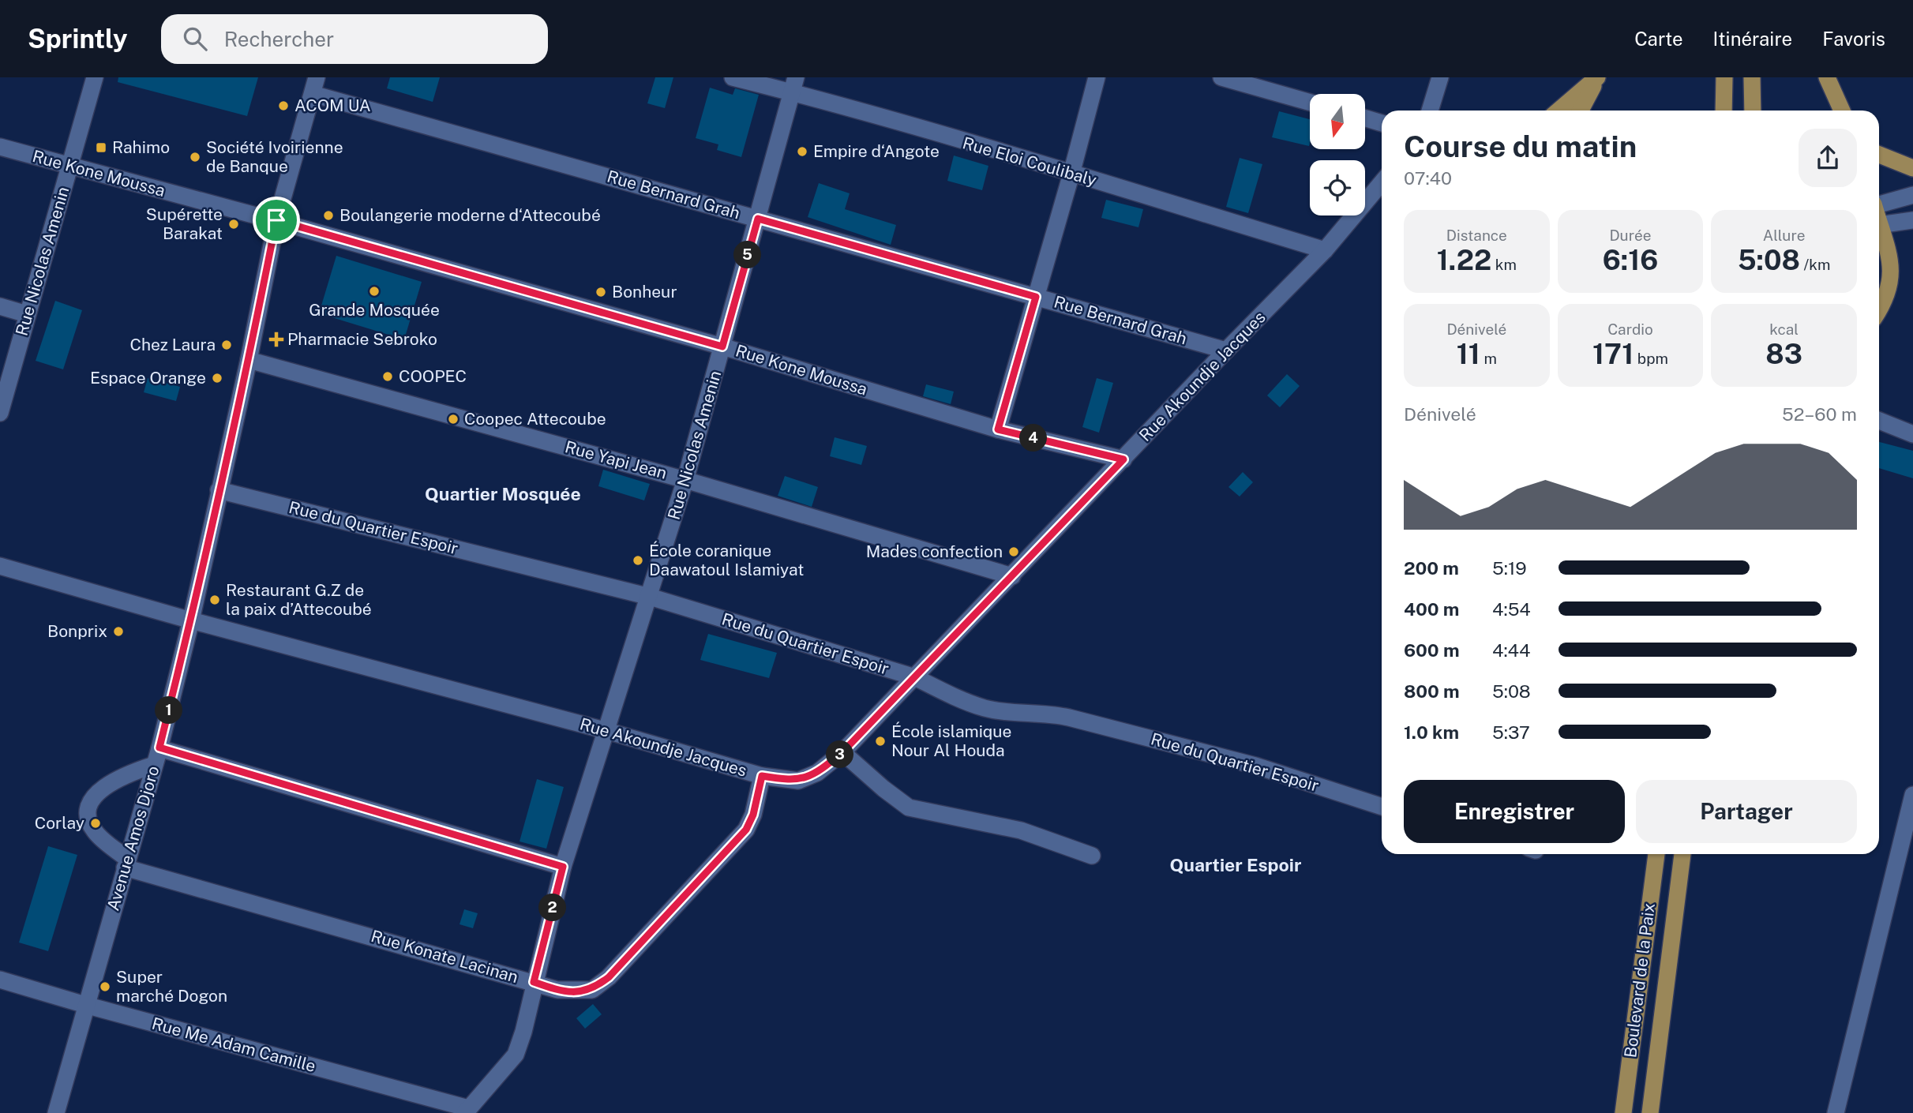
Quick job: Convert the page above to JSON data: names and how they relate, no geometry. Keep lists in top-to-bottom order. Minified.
{"streets":{"main road":["Boulevard de la Paix"],"street":["Rue Eloi Coulibaly","Rue Kone Moussa","Rue Bernard Grah","Rue Nicolas Amenin","Rue Akoundje Jacques","Rue Yapi Jean","Rue du Quartier Espoir","Avenue Amos Djoro","Rue Konate Lacinan","Rue Me Adam Camille"]},"crossings":[["Rue Eloi Coulibaly","Rue Nicolas Amenin"],["Rue Eloi Coulibaly","Rue Akoundje Jacques"],["Rue Kone Moussa","Rue Nicolas Amenin"],["Rue Kone Moussa","Rue Akoundje Jacques"],["Rue Kone Moussa","Avenue Amos Djoro"],["Rue Bernard Grah","Rue Nicolas Amenin"],["Rue Bernard Grah","Rue Akoundje Jacques"],["Rue Bernard Grah","Avenue Amos Djoro"],["Rue Nicolas Amenin","Rue Akoundje Jacques"],["Rue Nicolas Amenin","Rue Yapi Jean"],["Rue Nicolas Amenin","Rue du Quartier Espoir"],["Rue Nicolas Amenin","Rue Konate Lacinan"],["Rue Nicolas Amenin","Rue Me Adam Camille"],["Rue Akoundje Jacques","Rue Yapi Jean"],["Rue Akoundje Jacques","Rue du Quartier Espoir"],["Rue Akoundje Jacques","Avenue Amos Djoro"],["Rue Akoundje Jacques","Rue Konate Lacinan"],["Rue Yapi Jean","Avenue Amos Djoro"],["Rue du Quartier Espoir","Avenue Amos Djoro"],["Avenue Amos Djoro","Rue Konate Lacinan"],["Avenue Amos Djoro","Rue Me Adam Camille"]],"districts":["Quartier Mosquée","Quartier Espoir"],"places":{"other":["ACOM UA","Empire d‘Angote","Société Ivoirienne de Banque","Boulangerie moderne d‘Attecoubé","Supérette Barakat","Grande Mosquée","Bonheur","Chez Laura","COOPEC","Espace Orange","Coopec Attecoube","Mades confection","École coranique Daawatoul Islamiyat","Restaurant G.Z de la paix d’Attecoubé","Bonprix","École islamique Nour Al Houda","Corlay","Super marché Dogon"],"transit":["Rahimo"],"health":["Pharmacie Sebroko"]},"north":"bottom","page":{"header":"Sprintly","search":"Rechercher","nav":["Carte","Itinéraire","Favoris"],"heading":["Course du matin","07:40"],"stats":[["Distance","1.22 km"],["Durée","6:16"],["Allure","5:08 /km"],["Dénivelé","11 m"],["Cardio","171 bpm"],["kcal","83"]],"pins":["5","4","1","3","2"],"chart":["Dénivelé","52–60 m"],"list":[{"name":"200 m","note":"5:19"},{"name":"400 m","note":"4:54"},{"name":"600 m","note":"4:44"},{"name":"800 m","note":"5:08"},{"name":"1.0 km","note":"5:37"}],"buttons":["Enregistrer","Partager"]}}
